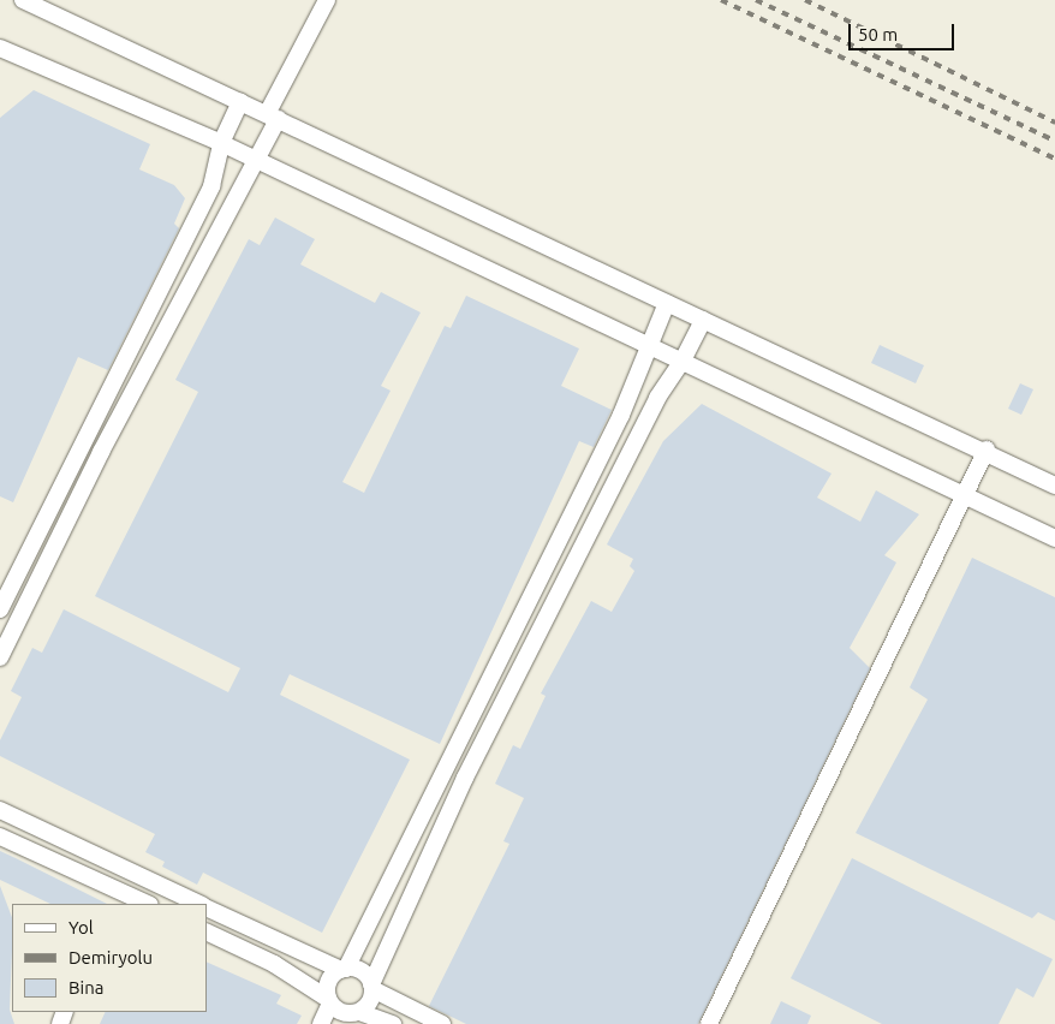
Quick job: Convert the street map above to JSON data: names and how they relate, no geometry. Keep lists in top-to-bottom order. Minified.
{"legend":["Yol","Demiryolu","Bina"],"scale_bar":"50 m"}
